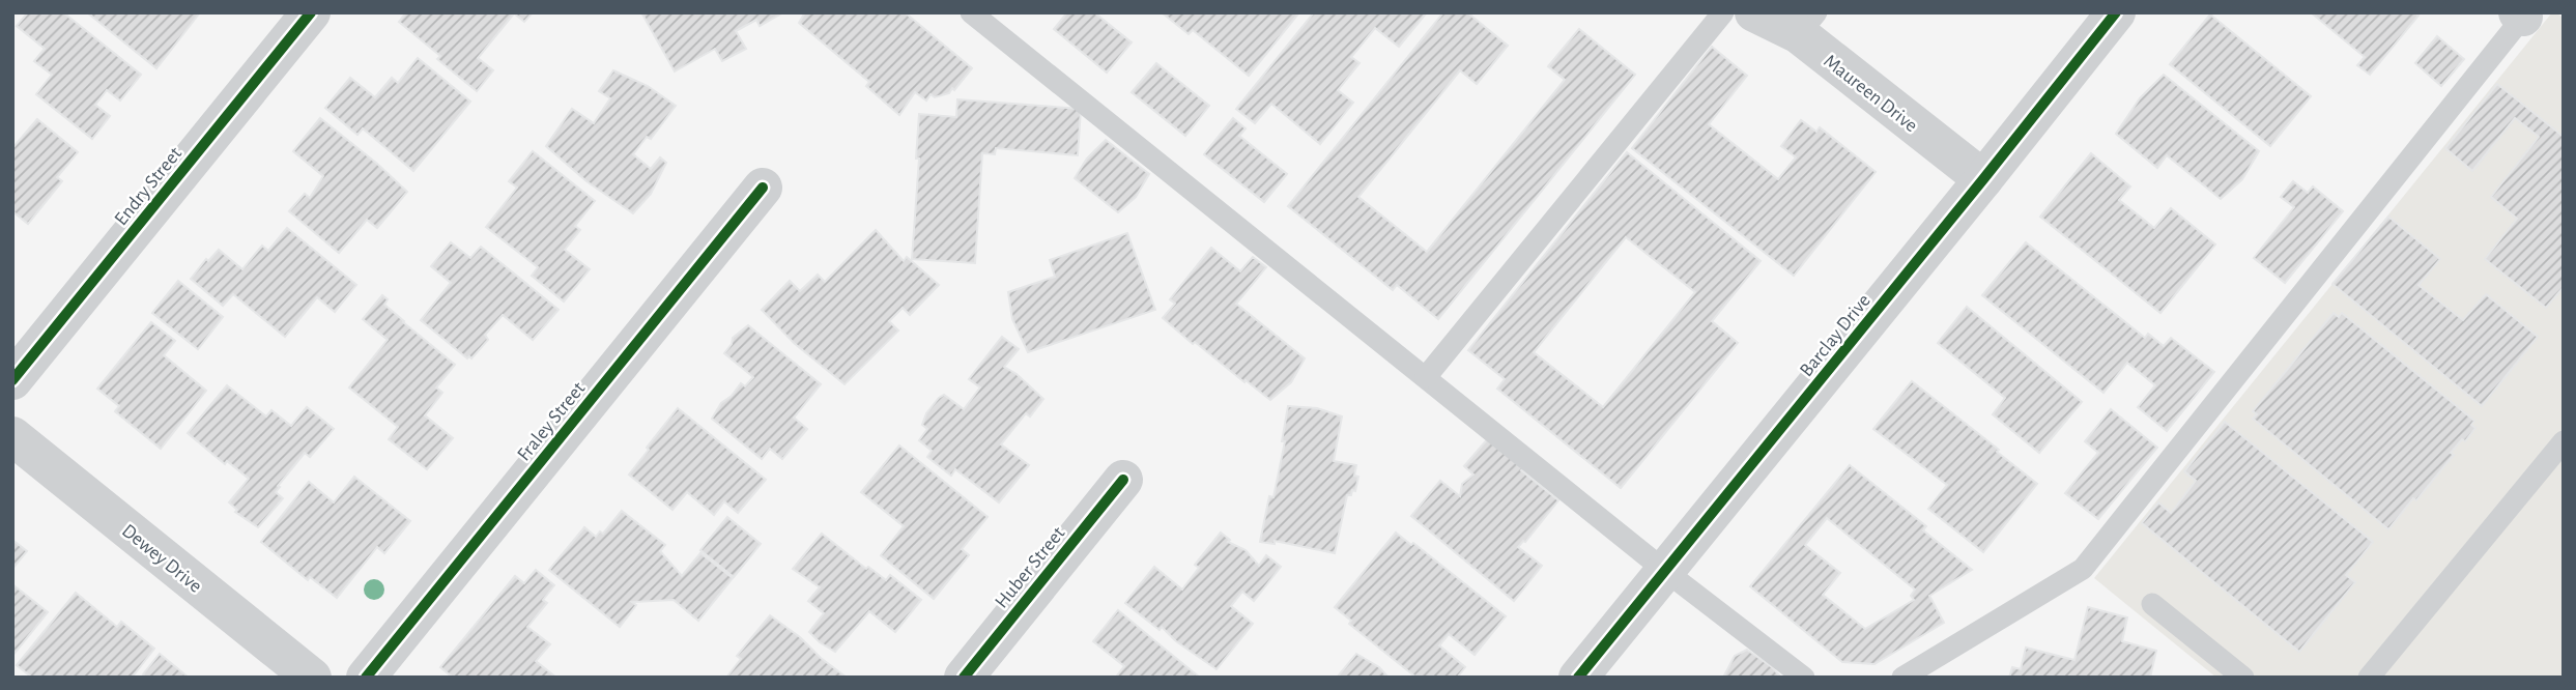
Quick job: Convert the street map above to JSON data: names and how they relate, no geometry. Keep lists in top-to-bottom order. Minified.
{"streets":{"street":["Maureen Drive","Endry Street","Barclay Drive","Fraley Street","Dewey Drive","Huber Street"]},"crossings":[["Maureen Drive","Barclay Drive"]]}
